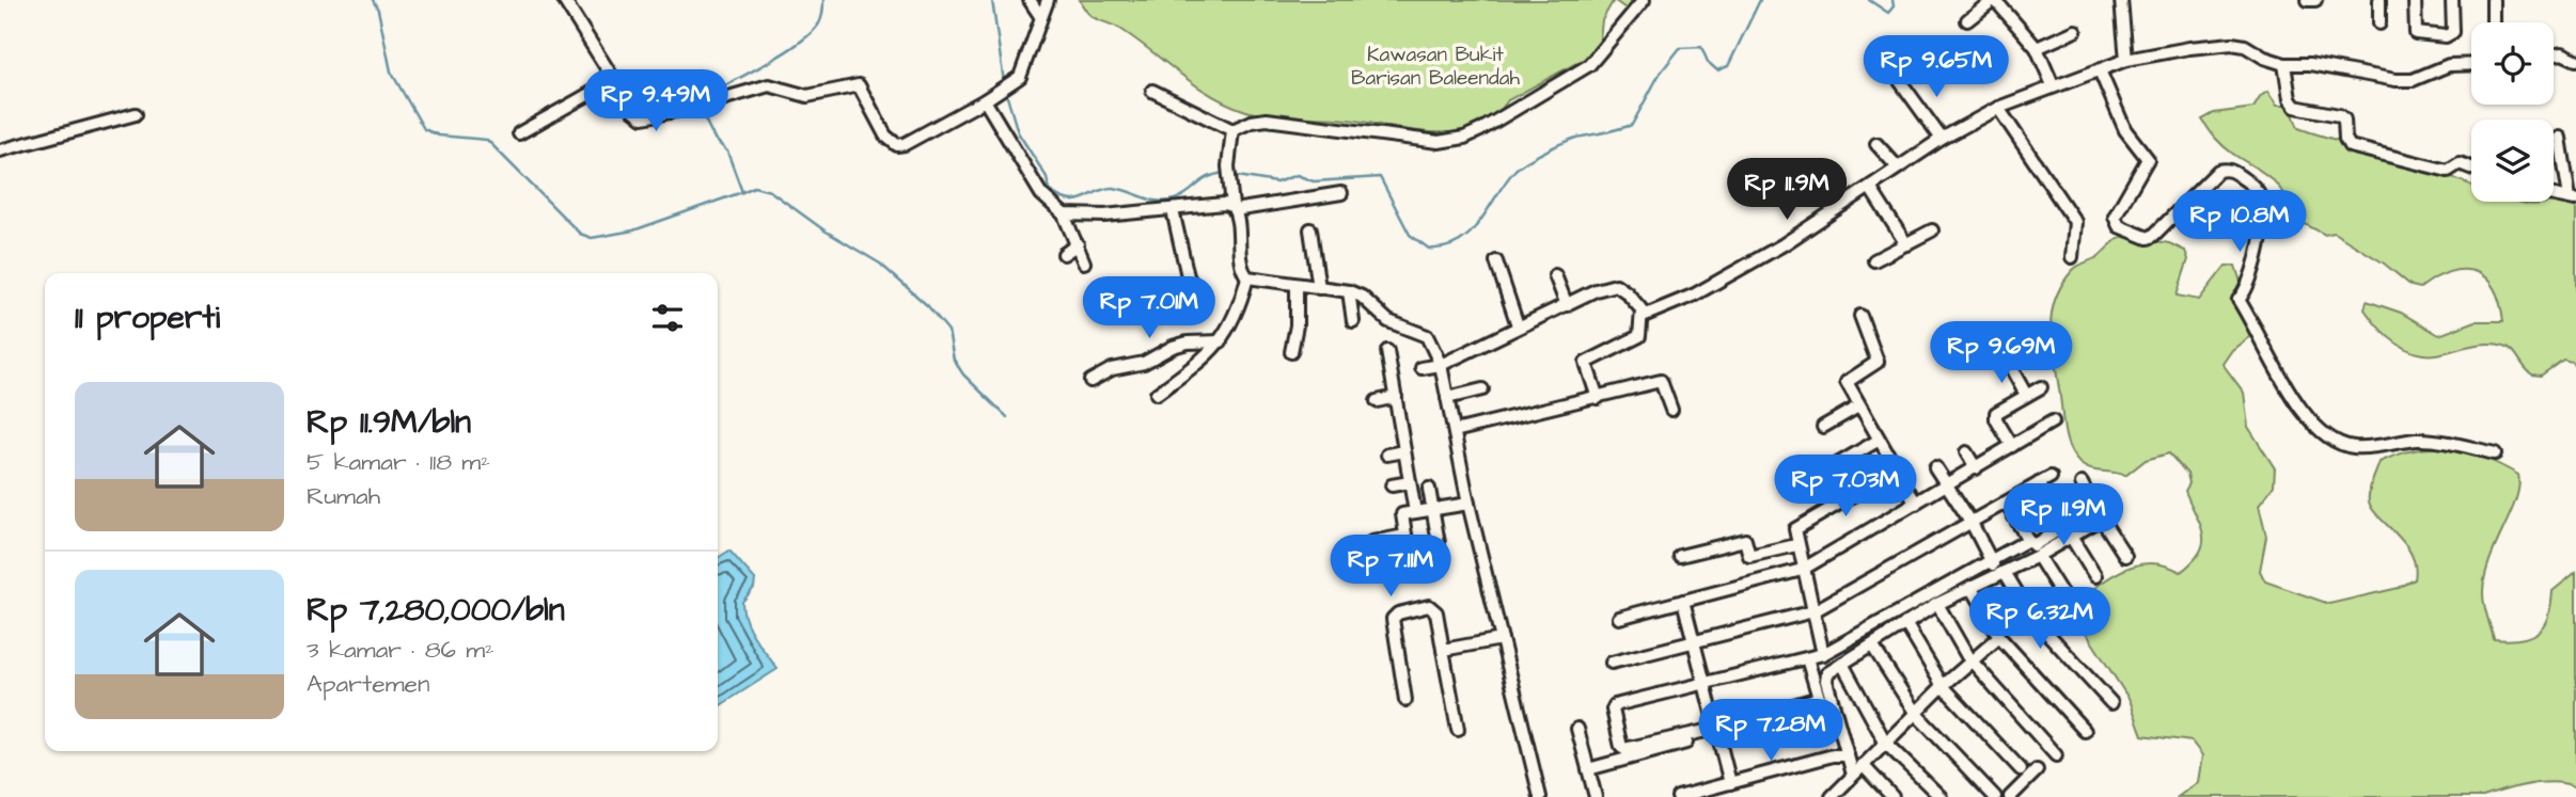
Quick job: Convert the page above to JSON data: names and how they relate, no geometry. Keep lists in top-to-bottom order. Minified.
{"parks":["Kawasan Bukit Barisan Baleendah"],"page":{"price":["Rp 9.65M","Rp 9.49M","Rp 11.9M","Rp 10.8M","Rp 7.01M","Rp 9.69M","Rp 7.03M","Rp 11.9M","Rp 7.11M","Rp 6.32M","Rp 7.28M"],"heading":"11 properti","list":[{"name":"Rp 11.9M/bln","note":"5 kamar · 118 m² · Rumah"},{"name":"Rp 7,280,000/bln","note":"3 kamar · 86 m² · Apartemen"}]}}
